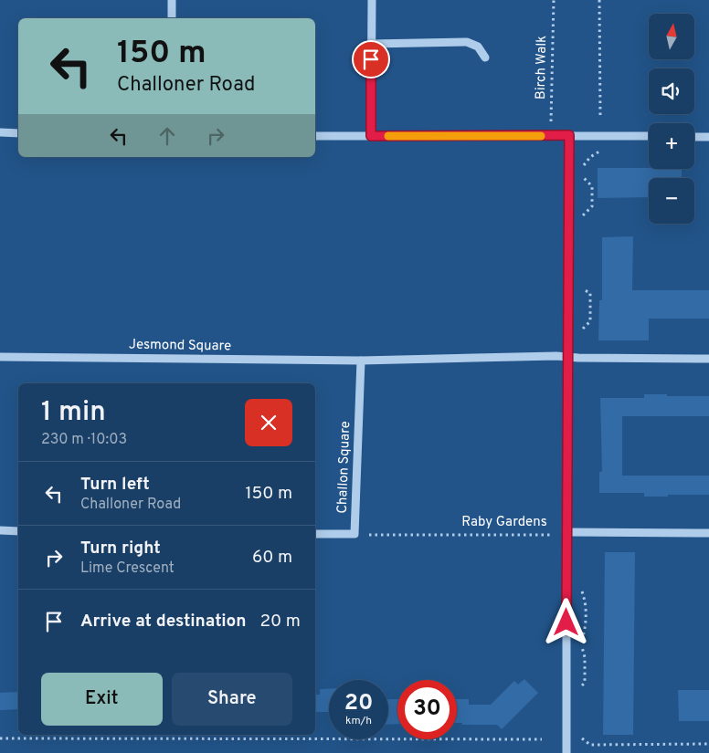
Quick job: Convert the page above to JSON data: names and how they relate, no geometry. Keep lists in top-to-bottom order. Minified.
{"streets":{"street":["Jesmond Square","Challon Square","Raby Gardens"],"path":["Birch Walk"]},"crossings":[["Jesmond Square","Challon Square"],["Challon Square","Raby Gardens"]],"north":"top","page":{"map_buttons":["+","−"],"turn":["150 m","Challoner Road"],"heading":["1 min","230 m · 10:03"],"list":[{"name":"Turn left","note":"Challoner Road","value":"150 m"},{"name":"Turn right","note":"Lime Crescent","value":"60 m"},{"name":"Arrive at destination","value":"20 m"}],"buttons":["Exit","Share"],"speed":"20 km/h","limit":"30"}}
